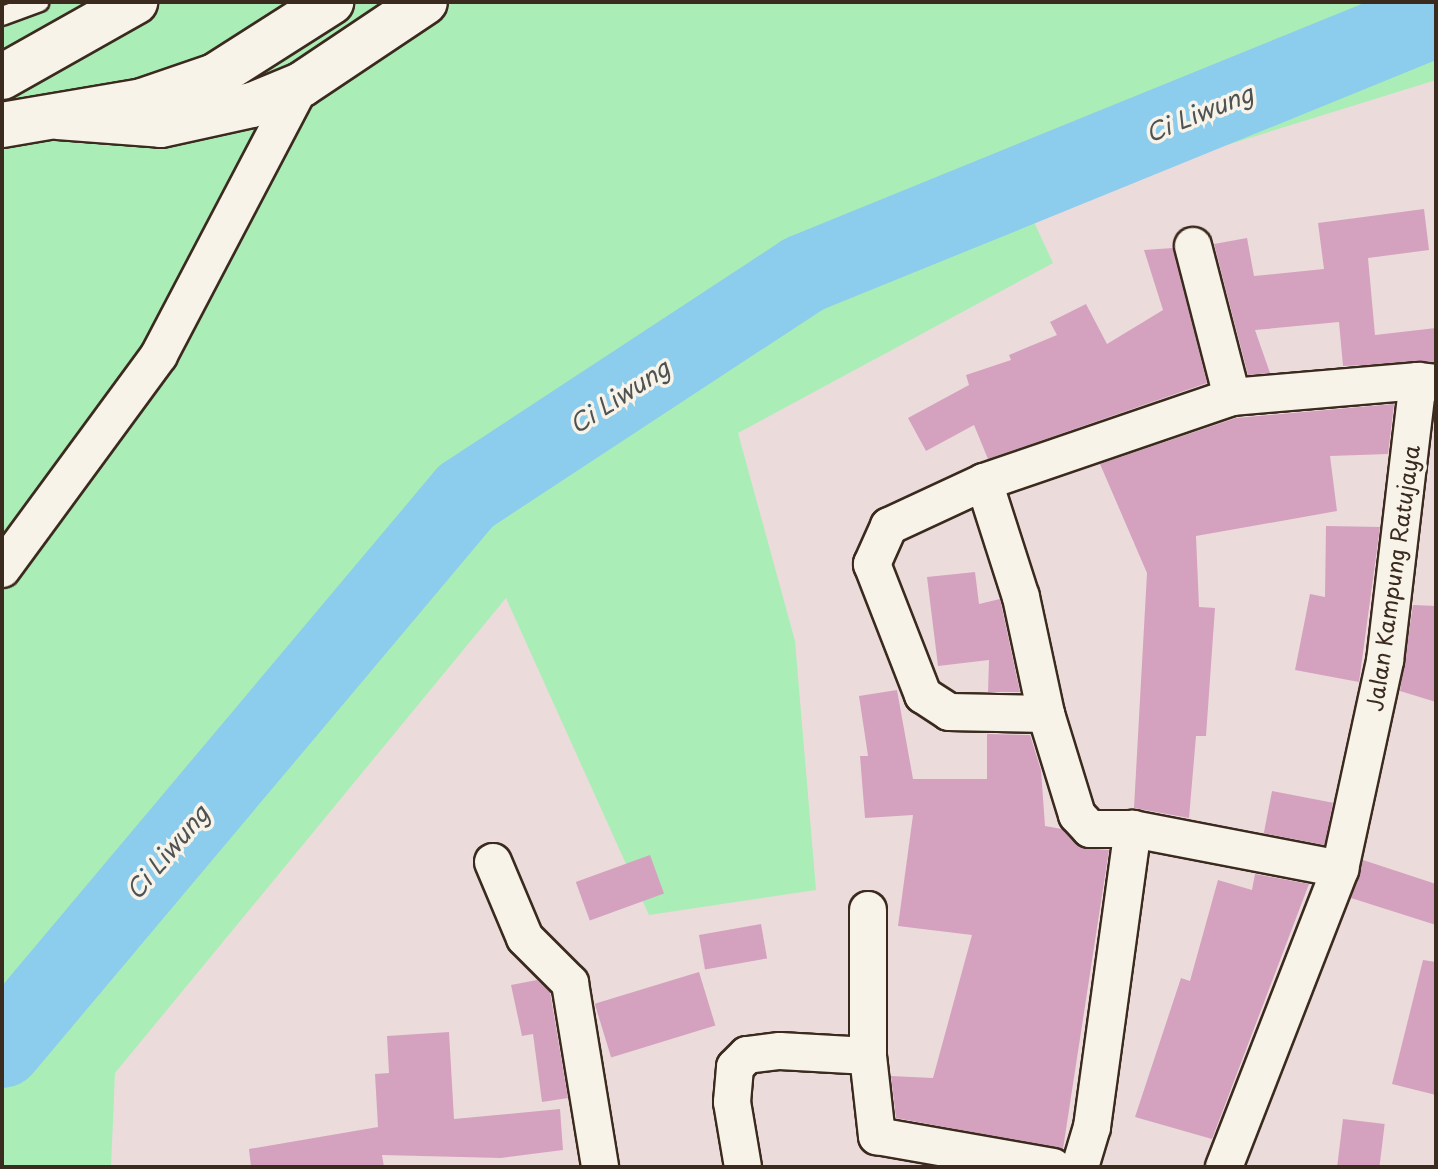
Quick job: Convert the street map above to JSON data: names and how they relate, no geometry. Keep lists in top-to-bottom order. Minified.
{"streets":{"street":["Jalan Kampung Ratujaya"]},"water":["Ci Liwung"]}
